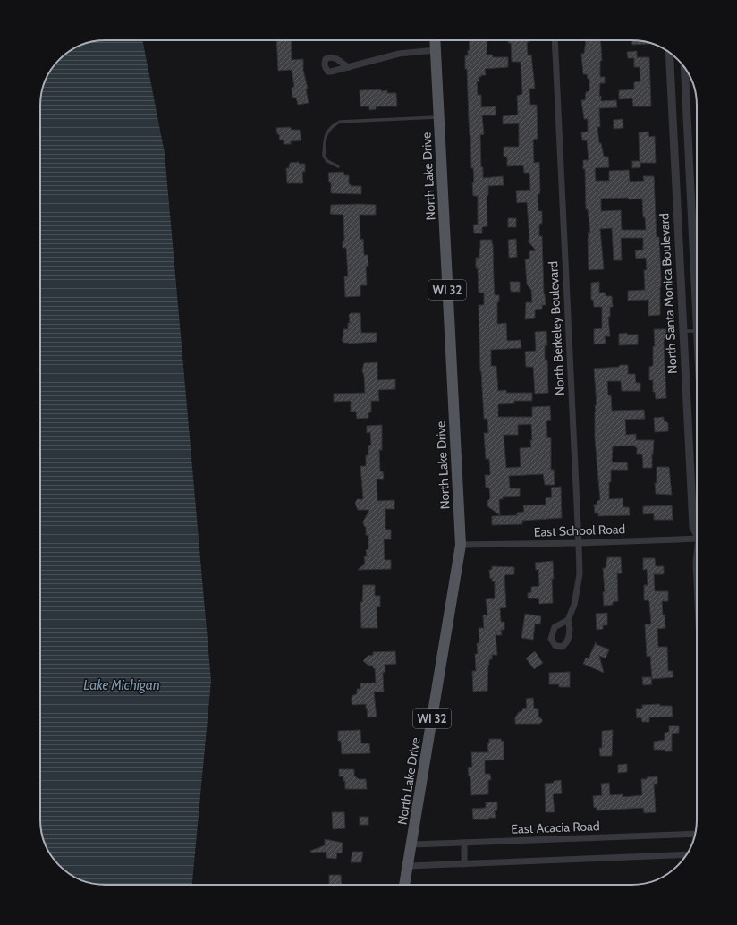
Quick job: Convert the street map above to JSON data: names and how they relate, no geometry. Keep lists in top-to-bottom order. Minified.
{"streets":{"main road":["North Lake Drive","WI 32"],"street":["North Santa Monica Boulevard","North Berkeley Boulevard","East School Road","East Acacia Road"]},"crossings":[["North Lake Drive","East School Road"],["North Lake Drive","East Acacia Road"],["North Berkeley Boulevard","East School Road"]],"water":["Lake Michigan"]}
